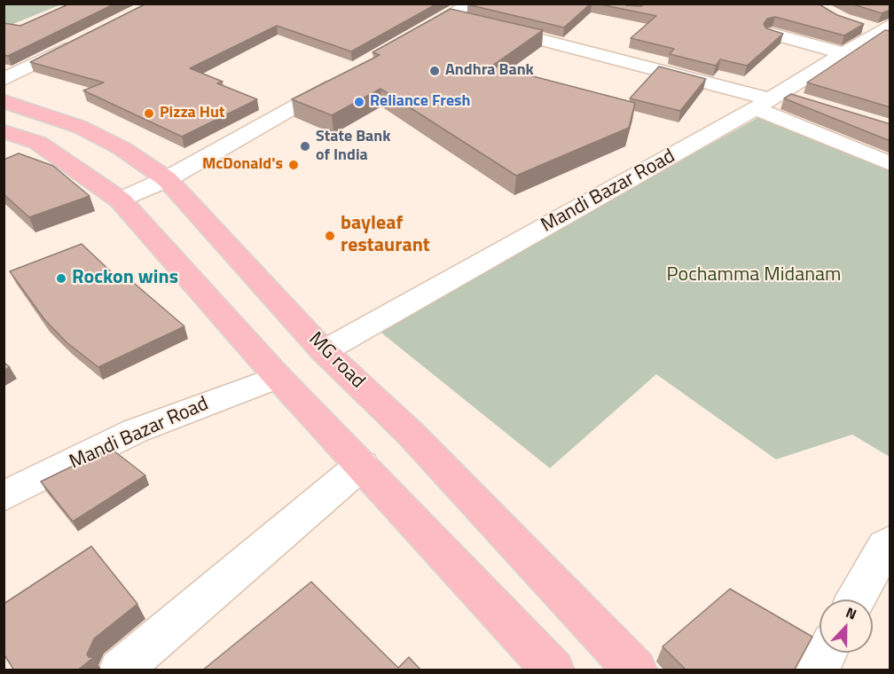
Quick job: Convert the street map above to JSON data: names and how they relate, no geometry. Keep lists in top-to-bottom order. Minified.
{"streets":{"main road":["MG road"],"street":["Mandi Bazar Road"]},"crossings":[["Mandi Bazar Road","MG road"]],"parks":["Pochamma Midanam"],"places":["Andhra Bank","Reliance Fresh","Pizza Hut","State Bank of India","McDonald's","bayleaf restaurant","Rockon wins"],"north":"top"}
